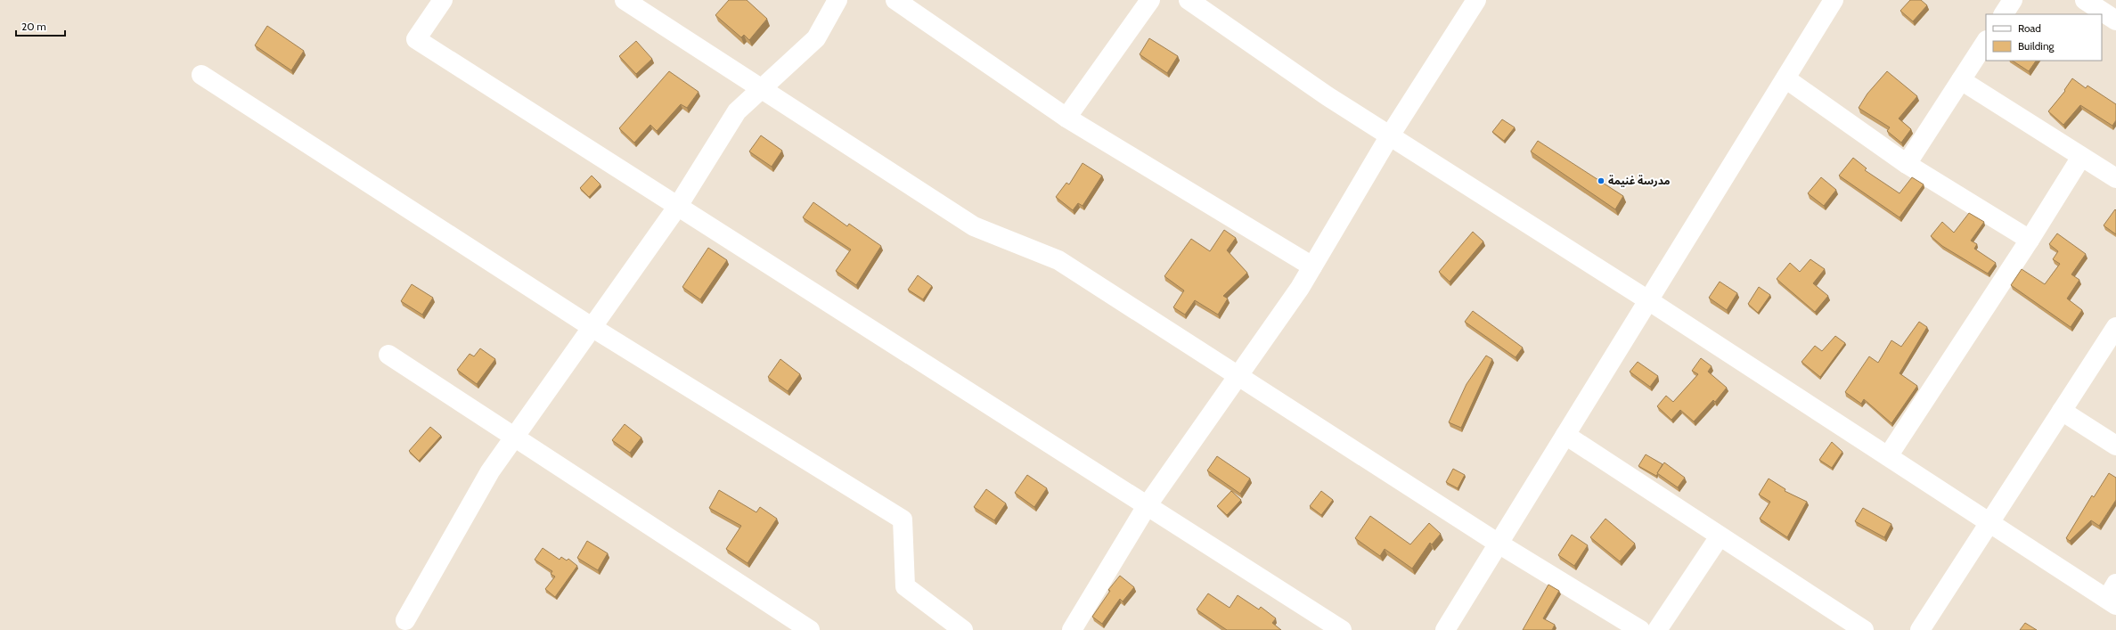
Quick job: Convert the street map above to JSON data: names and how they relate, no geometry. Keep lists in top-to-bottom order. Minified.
{"places":["مدرسة غنيمة"],"legend":["Road","Building"],"scale_bar":"20 m"}
